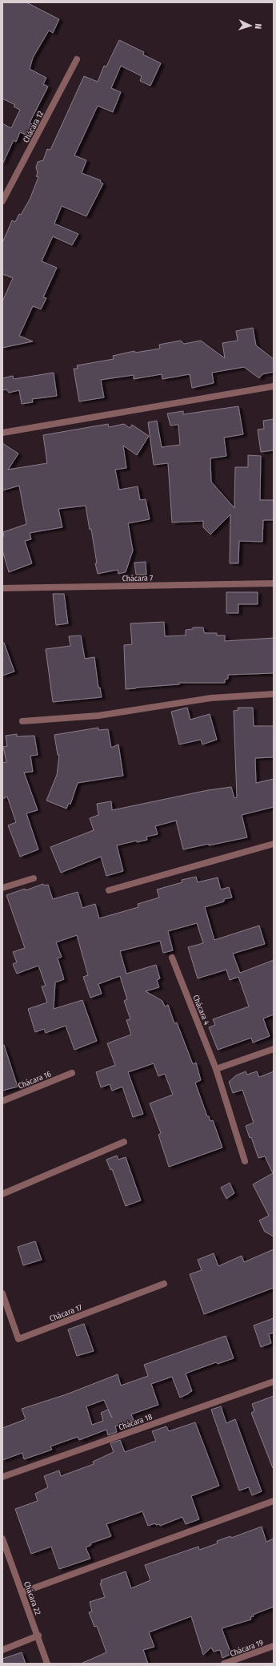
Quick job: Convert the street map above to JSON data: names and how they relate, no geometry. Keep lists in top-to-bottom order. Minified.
{"streets":{"street":["Chácara 12","Chácara 7","Chácara 4","Chácara 16","Chácara 17","Chácara 18","Chácara 22","Chácara 19"]},"north":"right"}
